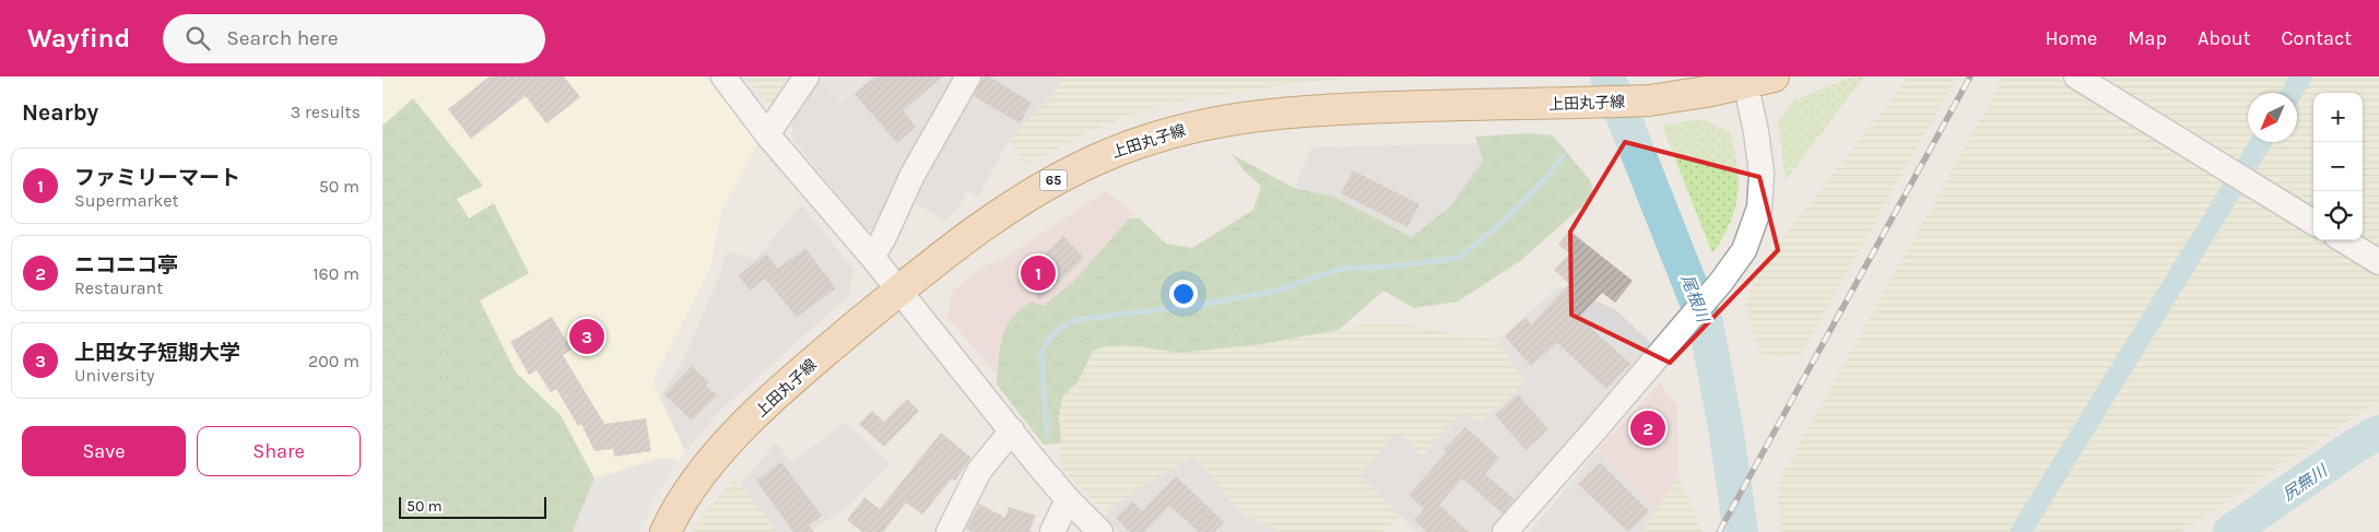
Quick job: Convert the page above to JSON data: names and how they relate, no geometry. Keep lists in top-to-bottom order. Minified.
{"streets":{"main road":["上田丸子線","65"]},"water":["尾根川","尻無川"],"scale_bar":"50 m","north":"bottom left","page":{"header":"Wayfind","search":"Search here","nav":["Home","Map","About","Contact"],"heading":["Nearby","3 results"],"map_buttons":["+","−"],"list":[{"mark":"1","name":"ファミリーマート","note":"Supermarket","value":"50 m"},{"mark":"2","name":"ニコニコ亭","note":"Restaurant","value":"160 m"},{"mark":"3","name":"上田女子短期大学","note":"University","value":"200 m"}],"pins":["1","3","2"],"buttons":["Save","Share"],"scale":"50 m"}}
